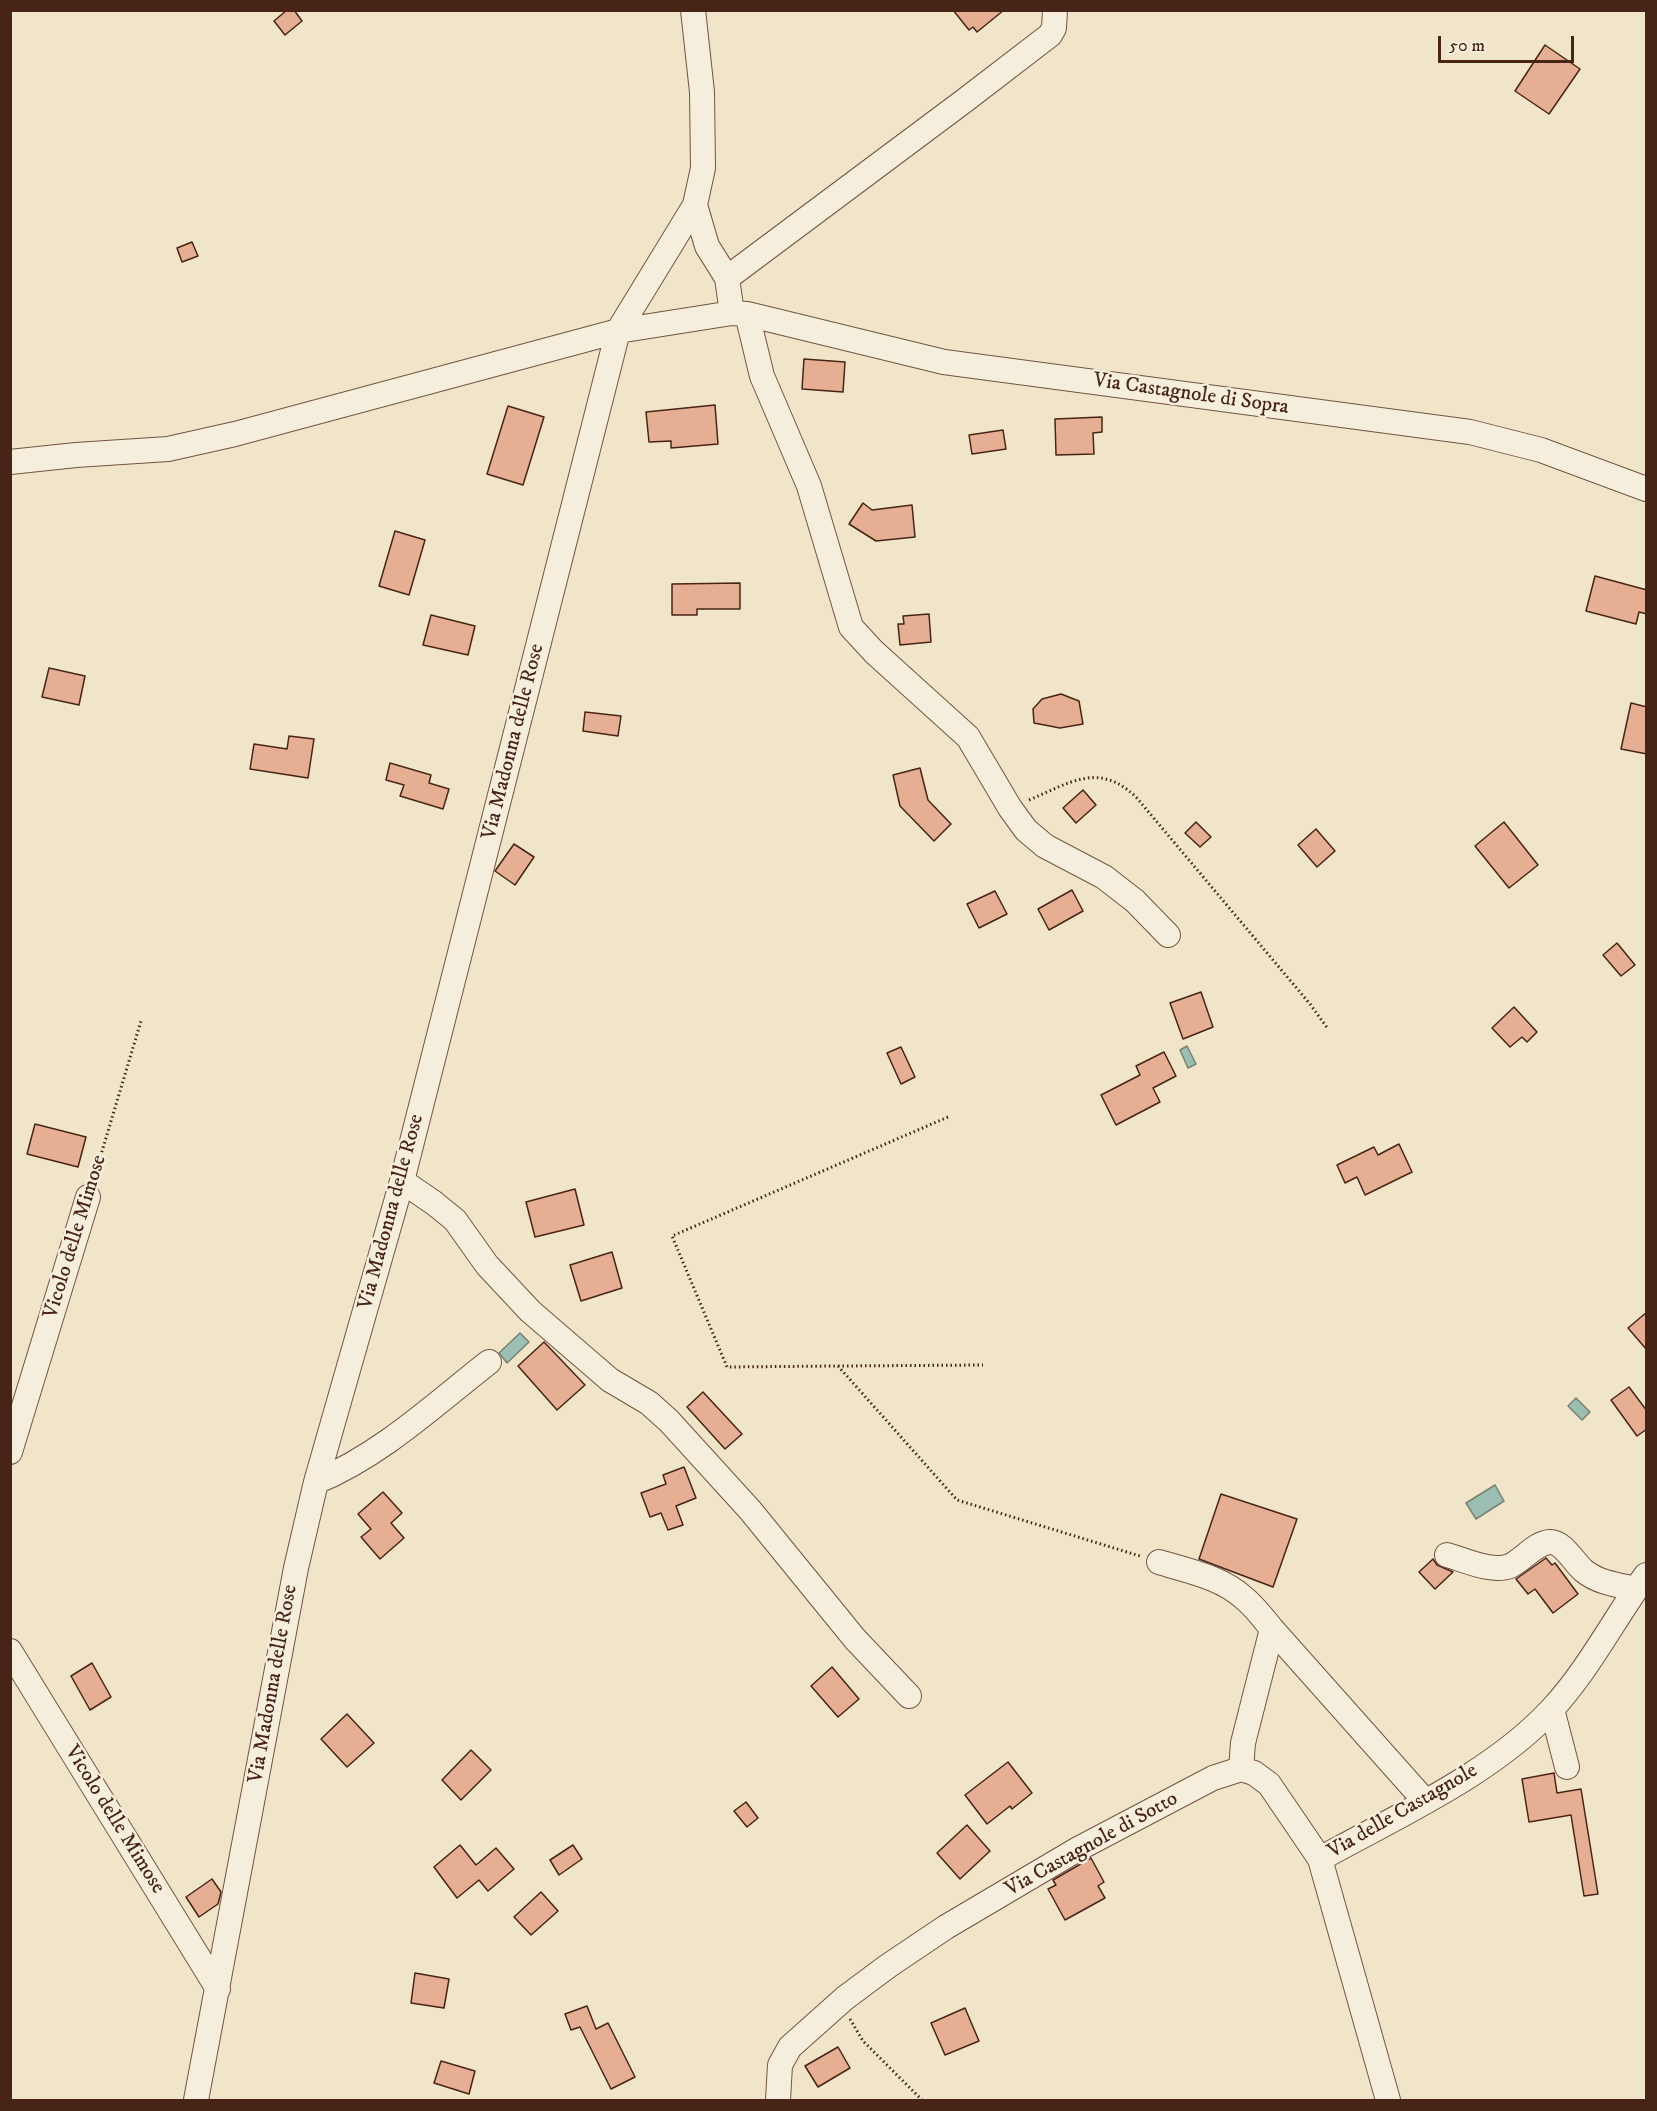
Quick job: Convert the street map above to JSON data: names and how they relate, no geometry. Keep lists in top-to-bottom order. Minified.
{"streets":{"street":["Via Castagnole di Sopra","Via Madonna delle Rose","Vicolo delle Mimose","Via delle Castagnole","Via Castagnole di Sotto"]},"crossings":[["Via Madonna delle Rose","Vicolo delle Mimose"]],"scale_bar":"50 m"}
